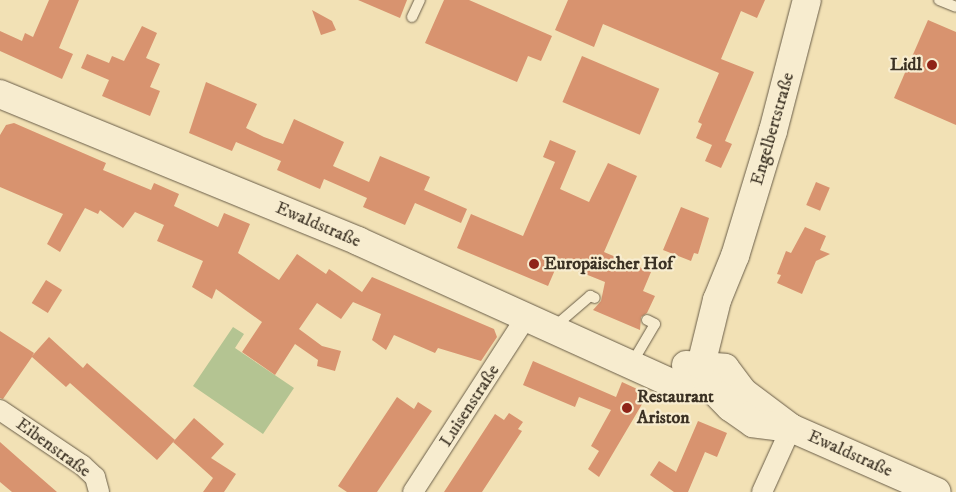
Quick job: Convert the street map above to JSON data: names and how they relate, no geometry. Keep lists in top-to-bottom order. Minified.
{"streets":{"main road":["Engelbertstraße","Ewaldstraße"],"street":["Luisenstraße","Eibenstraße"]},"crossings":[["Engelbertstraße","Ewaldstraße"],["Ewaldstraße","Luisenstraße"]],"places":["Lidl","Europäischer Hof","Restaurant Ariston"]}
